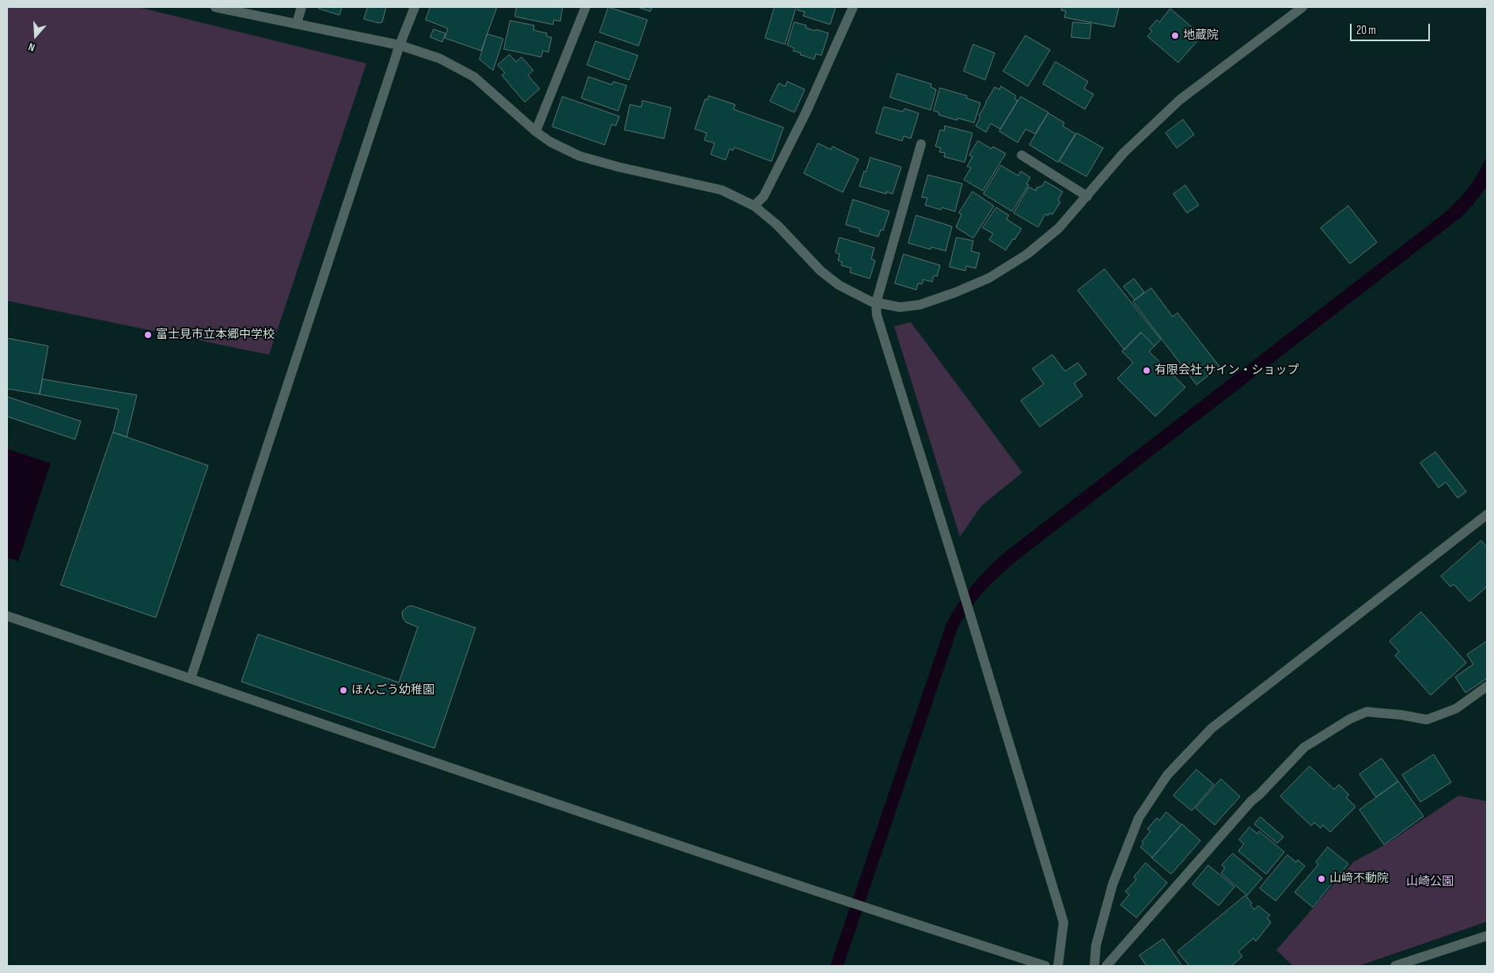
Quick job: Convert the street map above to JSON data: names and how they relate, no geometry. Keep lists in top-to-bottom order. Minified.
{"parks":["山崎公園"],"places":["地蔵院","富士見市立本郷中学校","有限会社 サイン・ショップ","ほんごう幼稚園","山﨑不動院"],"scale_bar":"20 m","north":"bottom"}
